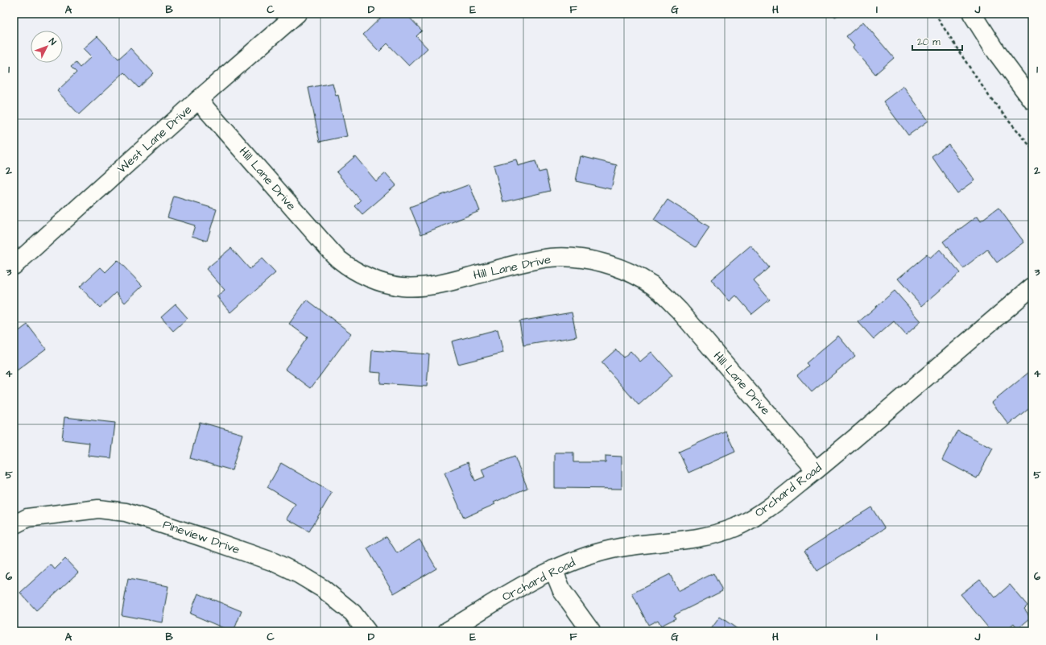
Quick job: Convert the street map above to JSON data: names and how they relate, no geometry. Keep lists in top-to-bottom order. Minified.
{"streets":{"street":["West Lane Drive","Hill Lane Drive","Orchard Road","Pineview Drive"]},"crossings":[["West Lane Drive","Hill Lane Drive"],["Hill Lane Drive","Orchard Road"]],"scale_bar":"20 m","north":"top right","grid":{"columns":["A","B","C","D","E","F","G","H","I","J"],"rows":["1","2","3","4","5","6"]}}
